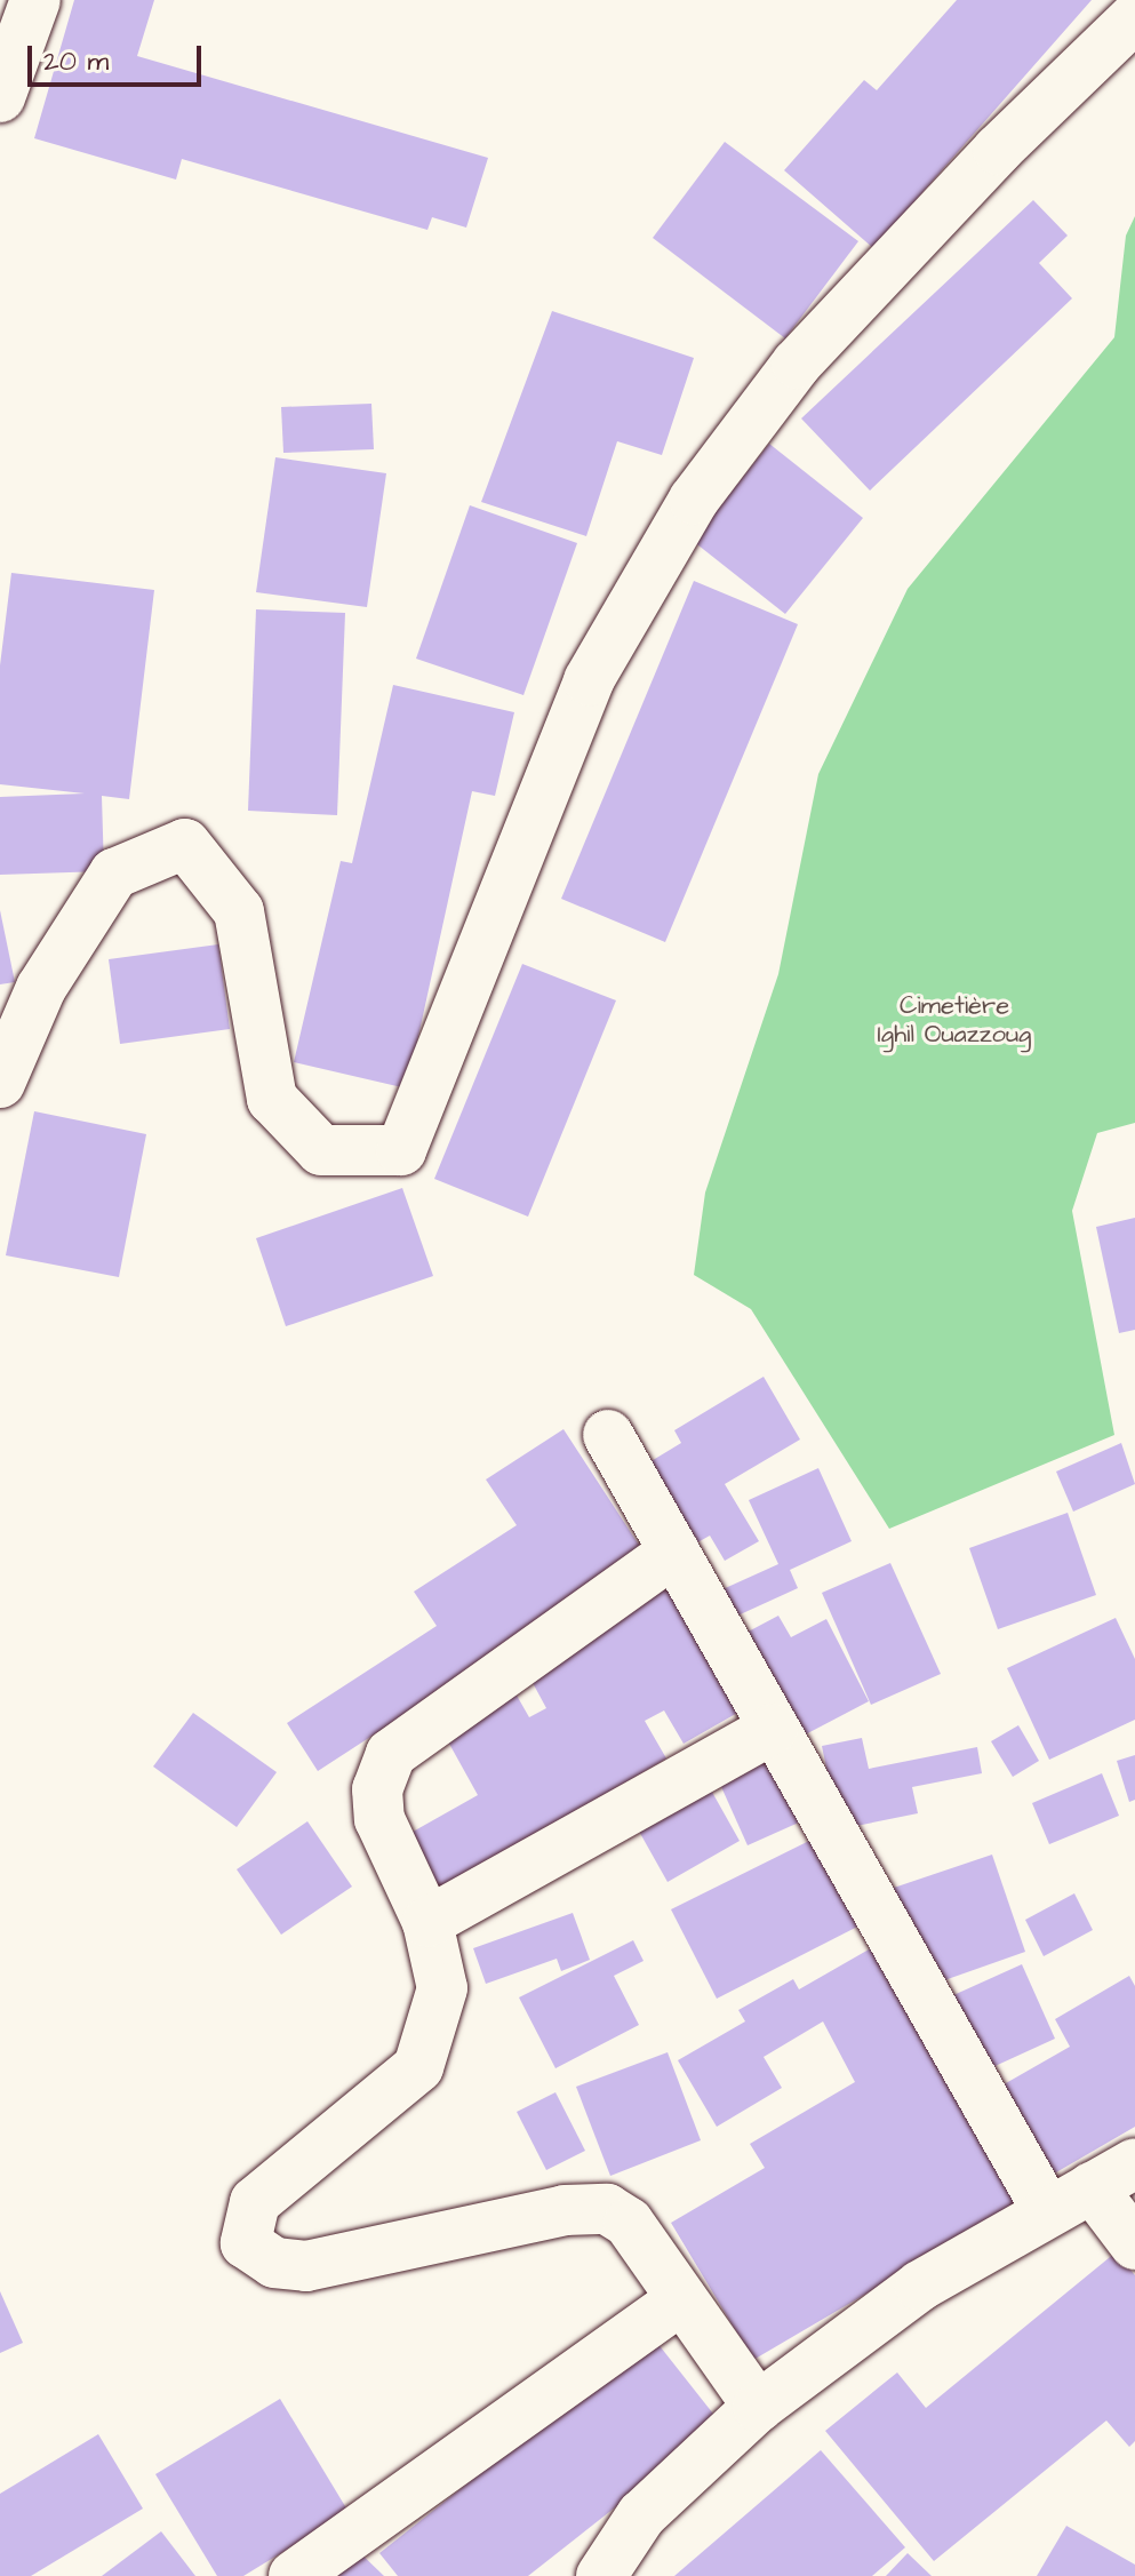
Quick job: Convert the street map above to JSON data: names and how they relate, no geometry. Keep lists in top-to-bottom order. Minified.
{"parks":["Cimetière Ighil Ouazzoug"],"scale_bar":"20 m"}
